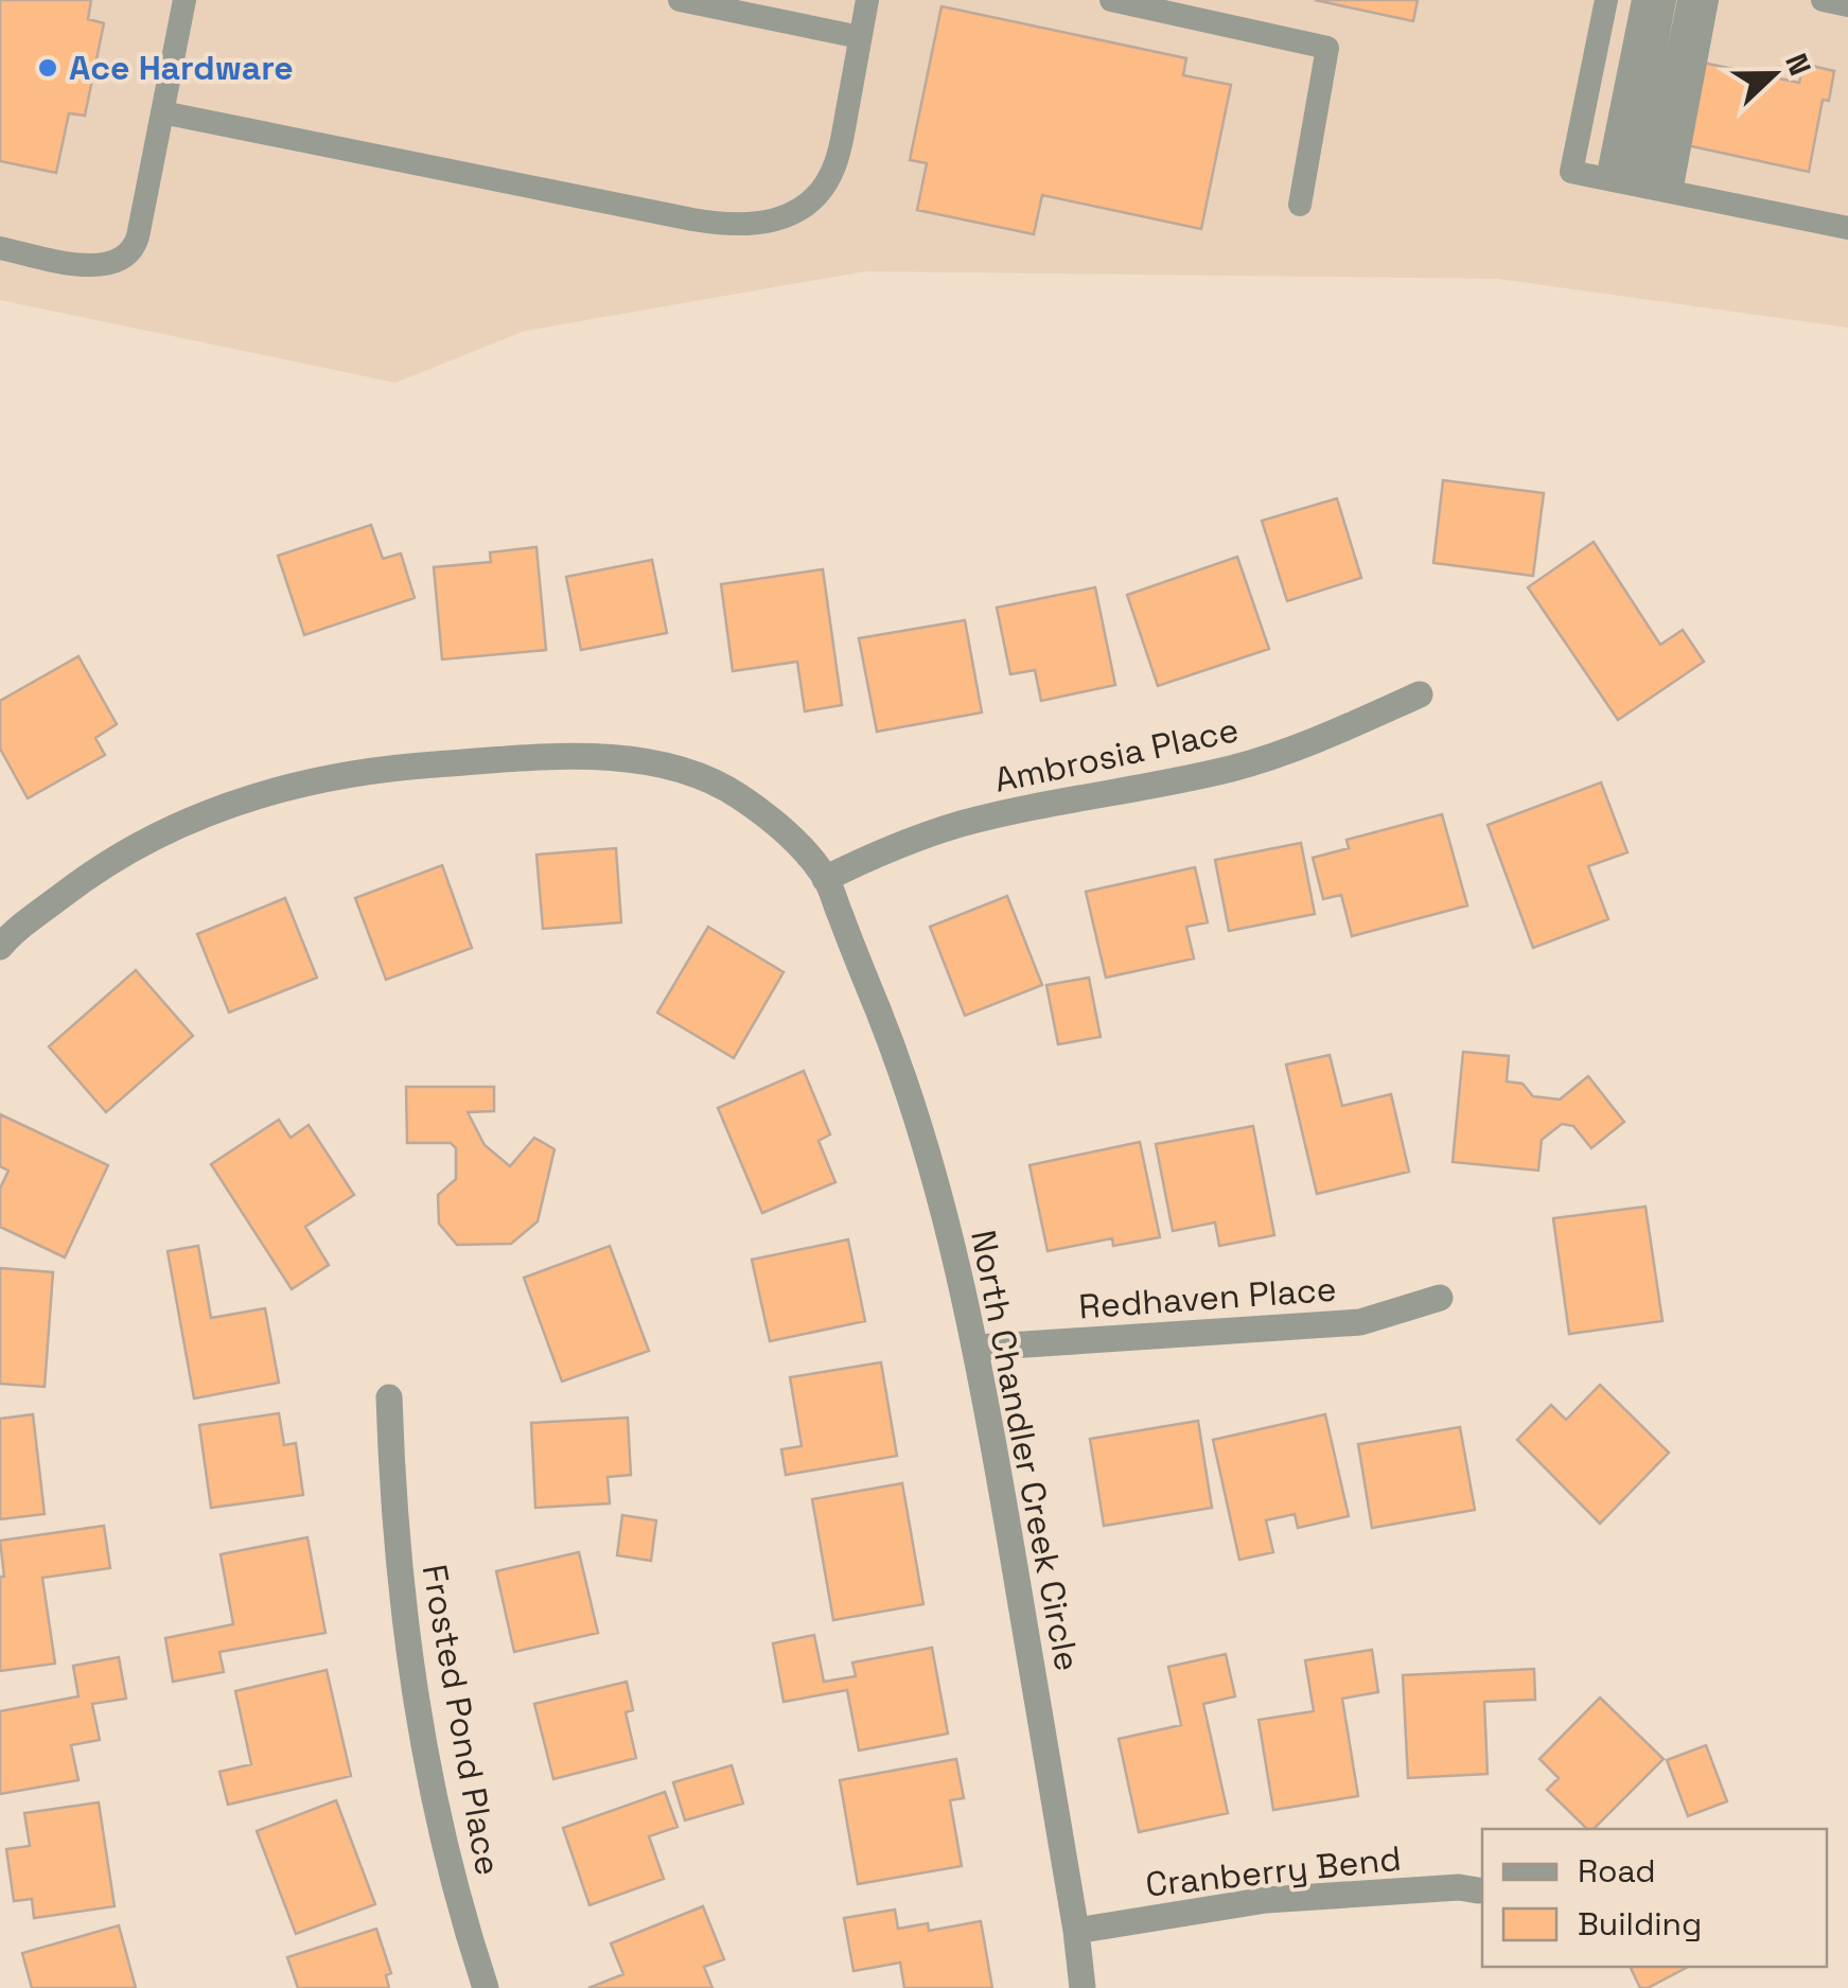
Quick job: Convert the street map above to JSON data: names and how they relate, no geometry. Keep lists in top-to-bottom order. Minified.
{"streets":{"street":["Ambrosia Place","Redhaven Place","North Chandler Creek Circle","Frosted Pond Place","Cranberry Bend"]},"crossings":[["Ambrosia Place","North Chandler Creek Circle"],["Redhaven Place","North Chandler Creek Circle"],["North Chandler Creek Circle","Cranberry Bend"]],"places":["Ace Hardware"],"legend":["Road","Building"],"north":"right"}
